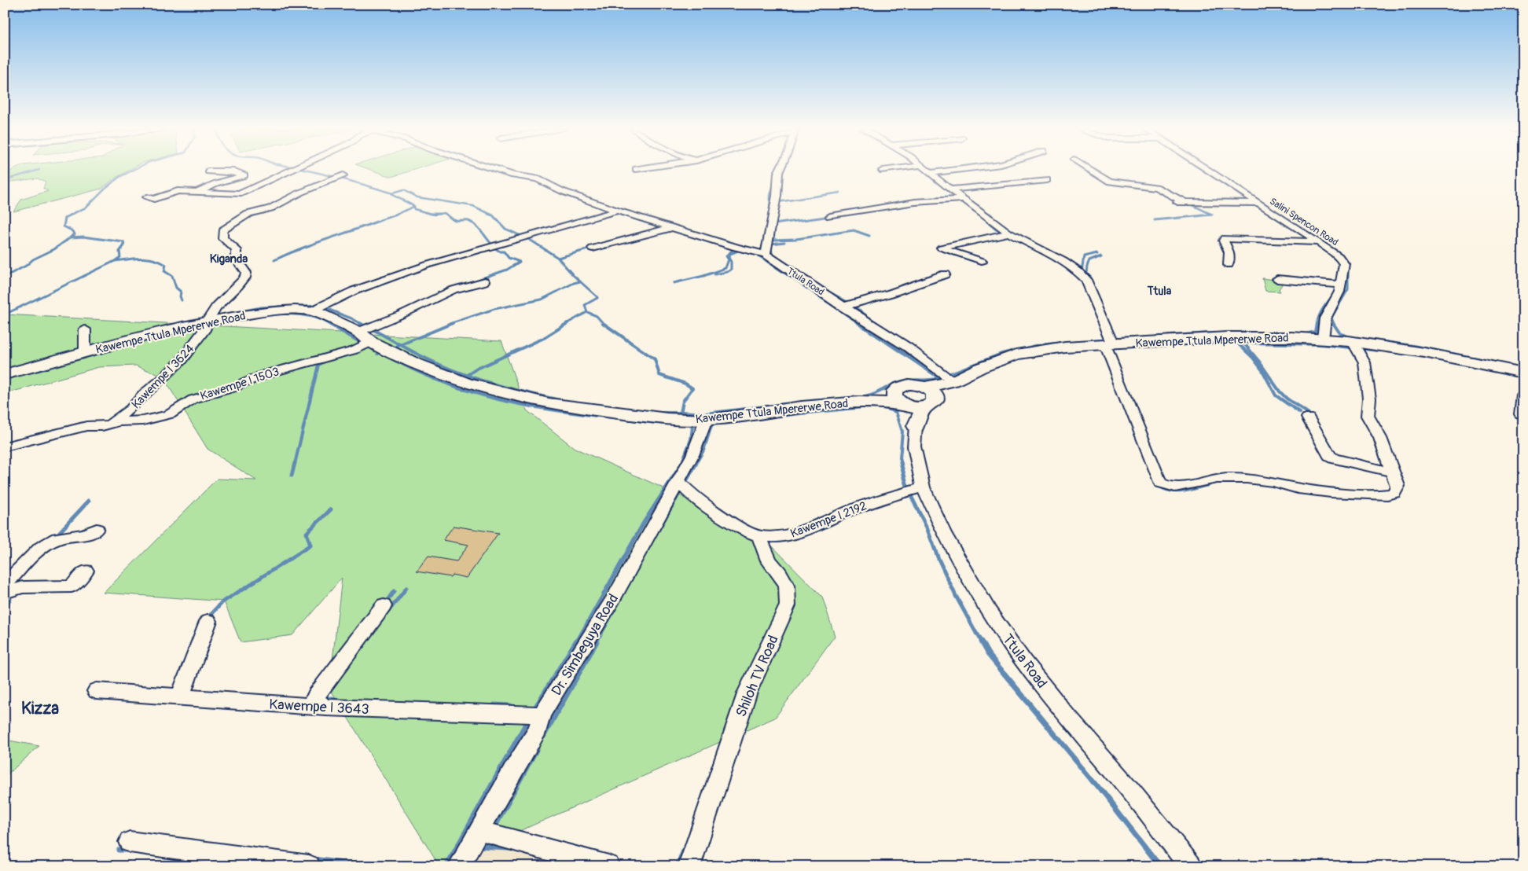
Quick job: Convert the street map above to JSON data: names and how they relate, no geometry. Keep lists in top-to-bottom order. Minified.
{"streets":{"street":["Salini Spencon Road","Ttula Road","Kawempe Ttula Mpererwe Road","Kawempe I 3624","Kawempe I 1503","Kawempe I 2192","Dr. Simbeguya Road","Shiloh TV Road","Kawempe I 3643"]},"crossings":[["Salini Spencon Road","Kawempe Ttula Mpererwe Road"],["Ttula Road","Kawempe Ttula Mpererwe Road"],["Ttula Road","Kawempe I 2192"],["Kawempe Ttula Mpererwe Road","Kawempe I 3624"],["Kawempe Ttula Mpererwe Road","Kawempe I 1503"],["Kawempe Ttula Mpererwe Road","Dr. Simbeguya Road"],["Kawempe I 3624","Kawempe I 1503"],["Kawempe I 2192","Dr. Simbeguya Road"],["Kawempe I 2192","Shiloh TV Road"],["Dr. Simbeguya Road","Kawempe I 3643"]],"districts":["Kiganda","Ttula","Kizza"]}
